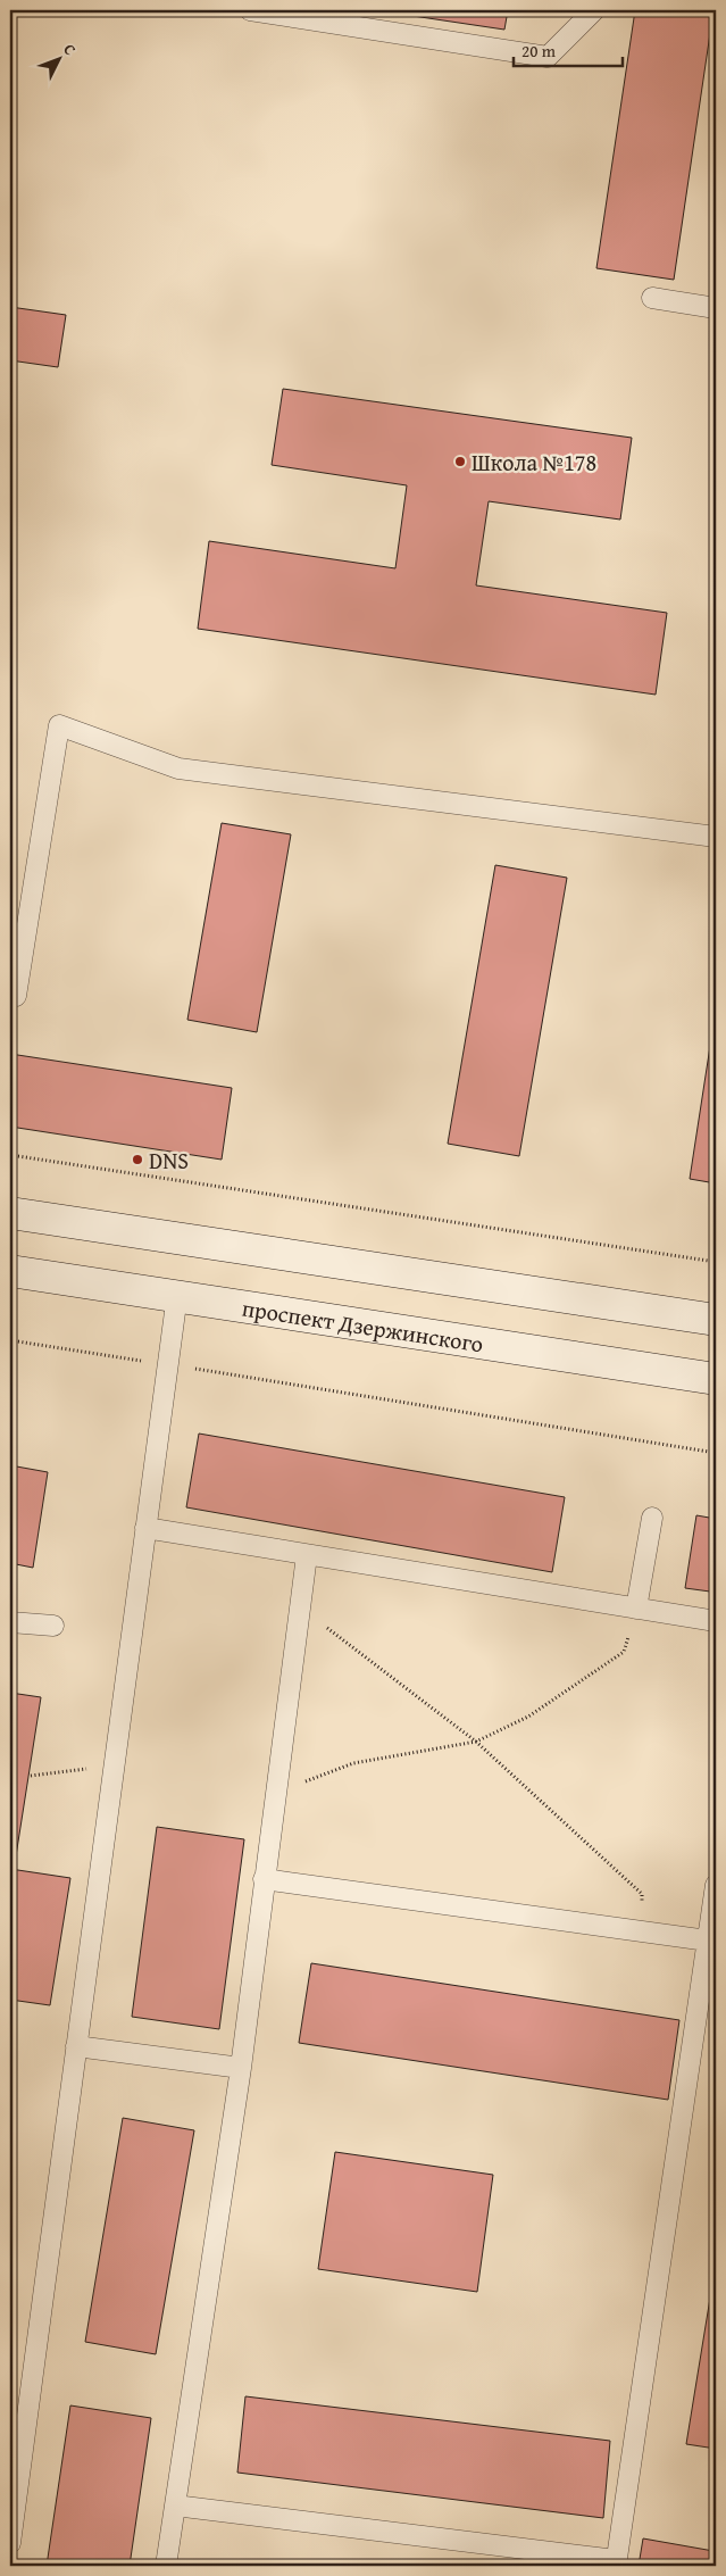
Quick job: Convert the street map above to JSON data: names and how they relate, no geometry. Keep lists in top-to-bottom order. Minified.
{"streets":{"main road":["проспект Дзержинского"]},"places":["Школа №178","DNS"],"scale_bar":"20 m","north":"top right"}
